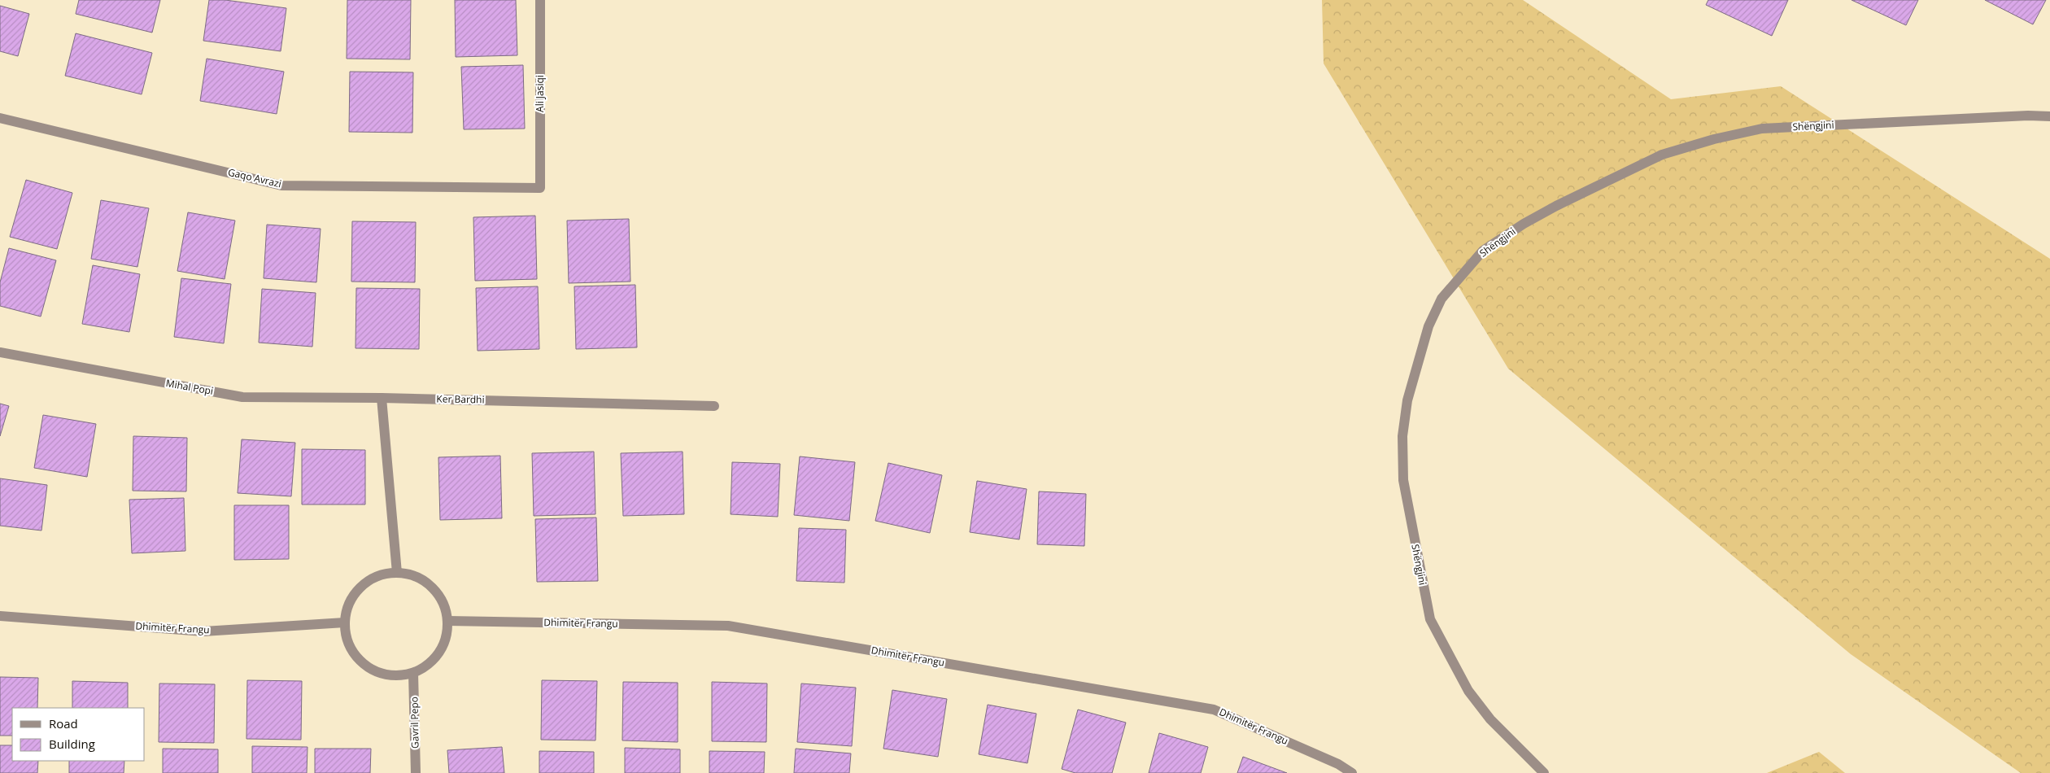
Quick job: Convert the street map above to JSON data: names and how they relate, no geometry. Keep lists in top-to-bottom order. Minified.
{"streets":{"street":["Ali Jasiqi","Shëngjini","Gaqo Avrazi","Mihal Popi","Ker Bardhi","Dhimitër Frangu","Gavril Pepo"]},"crossings":[["Ali Jasiqi","Gaqo Avrazi"],["Mihal Popi","Ker Bardhi"],["Dhimitër Frangu","Gavril Pepo"]],"legend":["Road","Building"]}
